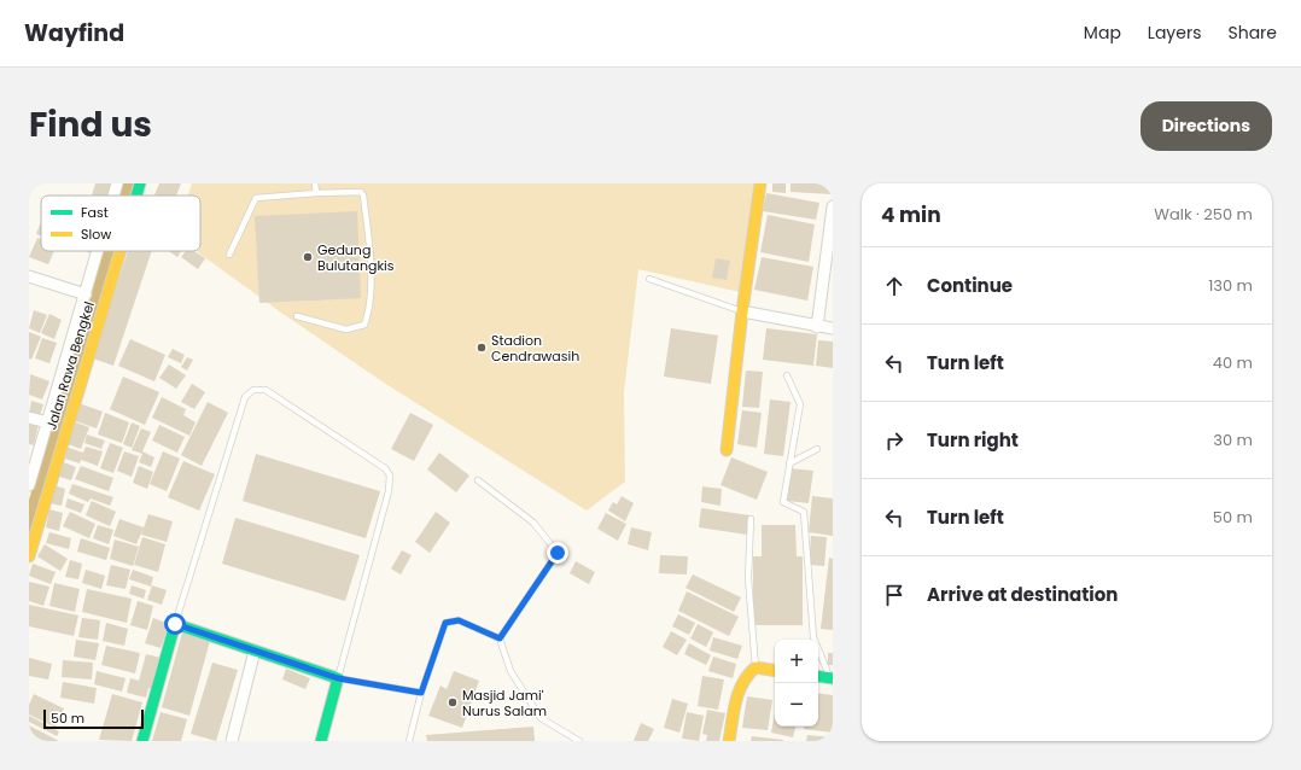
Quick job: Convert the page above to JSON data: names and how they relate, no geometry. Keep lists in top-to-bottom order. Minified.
{"streets":{"street":["Jalan Rawa Bengkel"]},"places":["Gedung Bulutangkis","Stadion Cendrawasih","Masjid Jami' Nurus Salam"],"legend":["Fast","Slow"],"scale_bar":"50 m","page":{"header":"Wayfind","nav":["Map","Layers","Share"],"title":"Find us","buttons":"Directions","heading":["4 min","Walk · 250 m"],"list":[["Continue","130 m"],["Turn left","40 m"],["Turn right","30 m"],["Turn left","50 m"],"Arrive at destination"],"map_buttons":["+","−"],"scale":"50 m"}}
